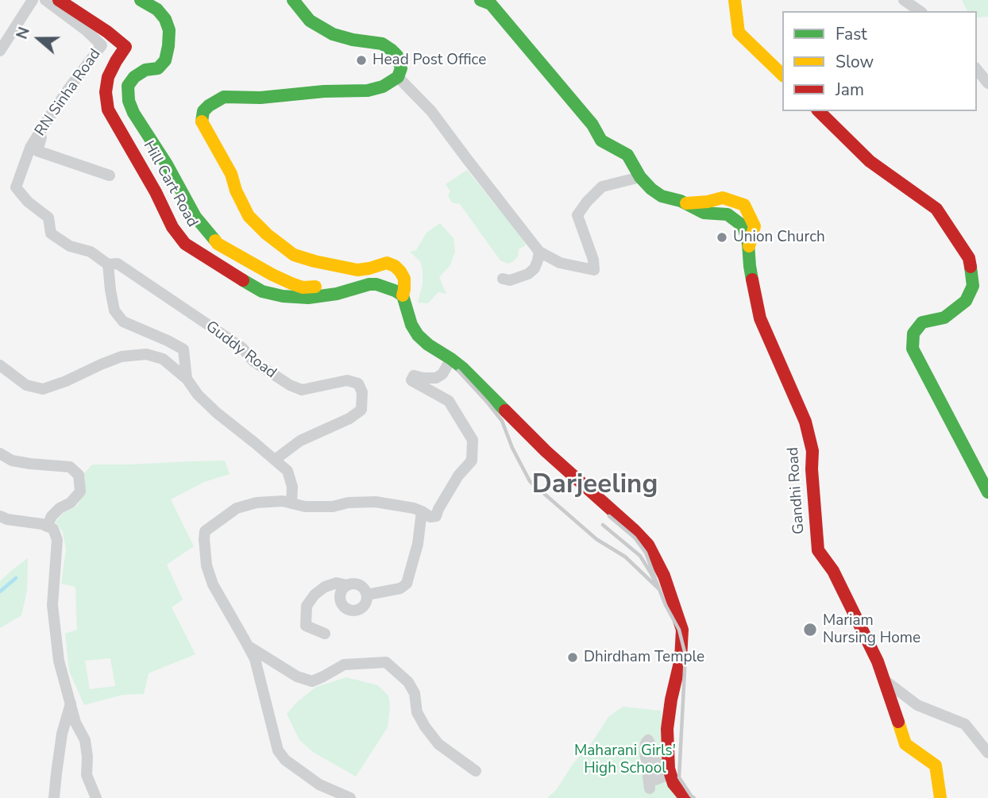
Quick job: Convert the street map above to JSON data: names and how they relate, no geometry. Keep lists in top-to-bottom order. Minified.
{"streets":{"main road":["Hill Cart Road","Gandhi Road"],"street":["RN Sinha Road","Guddy Road"]},"crossings":[["RN Sinha Road","Guddy Road"]],"districts":["Darjeeling"],"parks":["Maharani Girls' High School"],"places":["Head Post Office","Union Church","Mariam Nursing Home","Dhirdham Temple"],"legend":["Fast","Slow","Jam"],"north":"left"}
